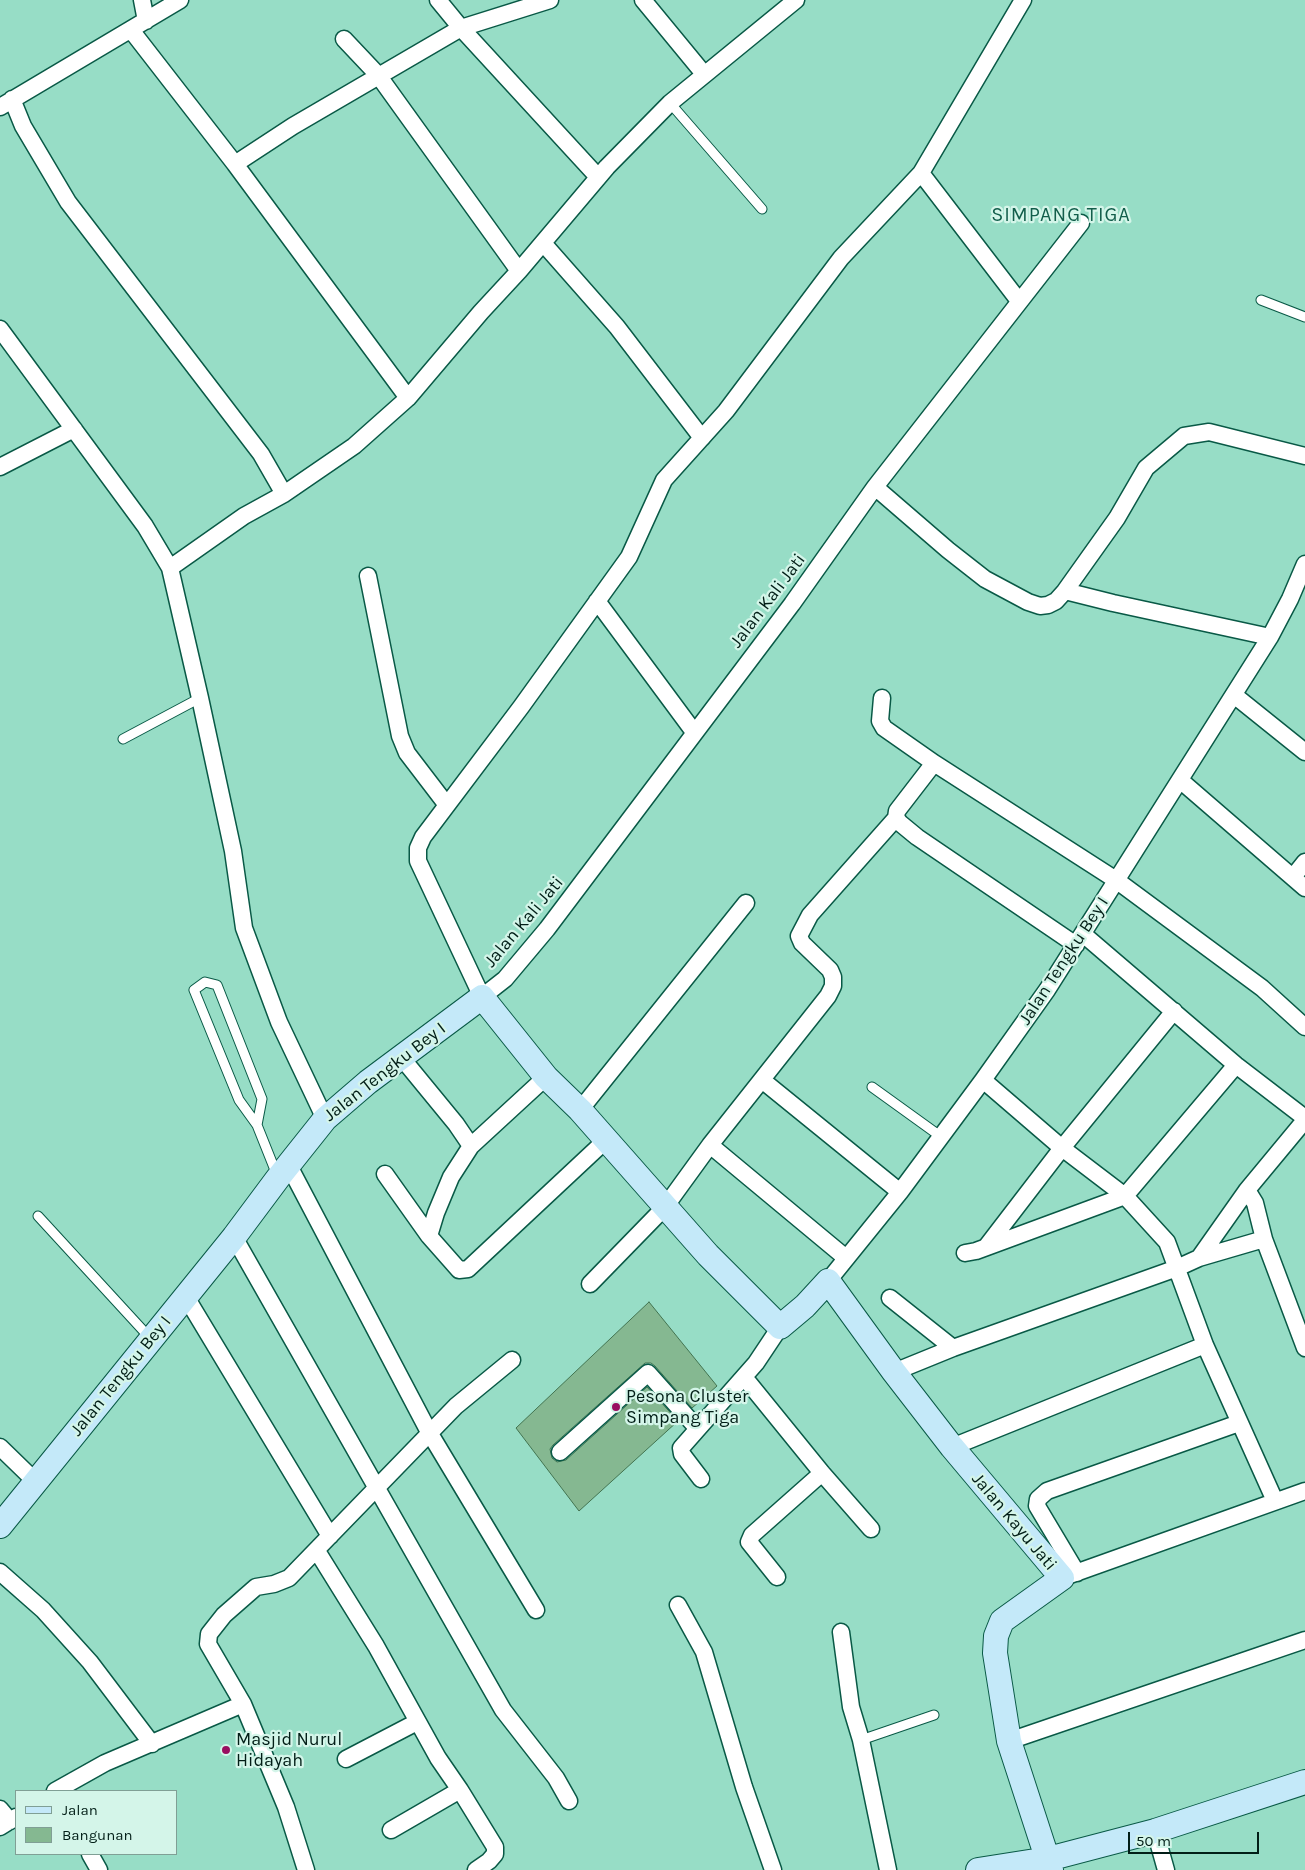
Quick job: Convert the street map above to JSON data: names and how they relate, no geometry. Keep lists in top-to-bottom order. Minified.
{"streets":{"street":["Jalan Kali Jati","Jalan Tengku Bey I","Jalan Kayu Jati"]},"crossings":[["Jalan Kali Jati","Jalan Tengku Bey I"],["Jalan Tengku Bey I","Jalan Kayu Jati"]],"districts":["SIMPANG TIGA"],"places":["Pesona Cluster Simpang Tiga","Masjid Nurul Hidayah"],"legend":["Jalan","Bangunan"],"scale_bar":"50 m"}
